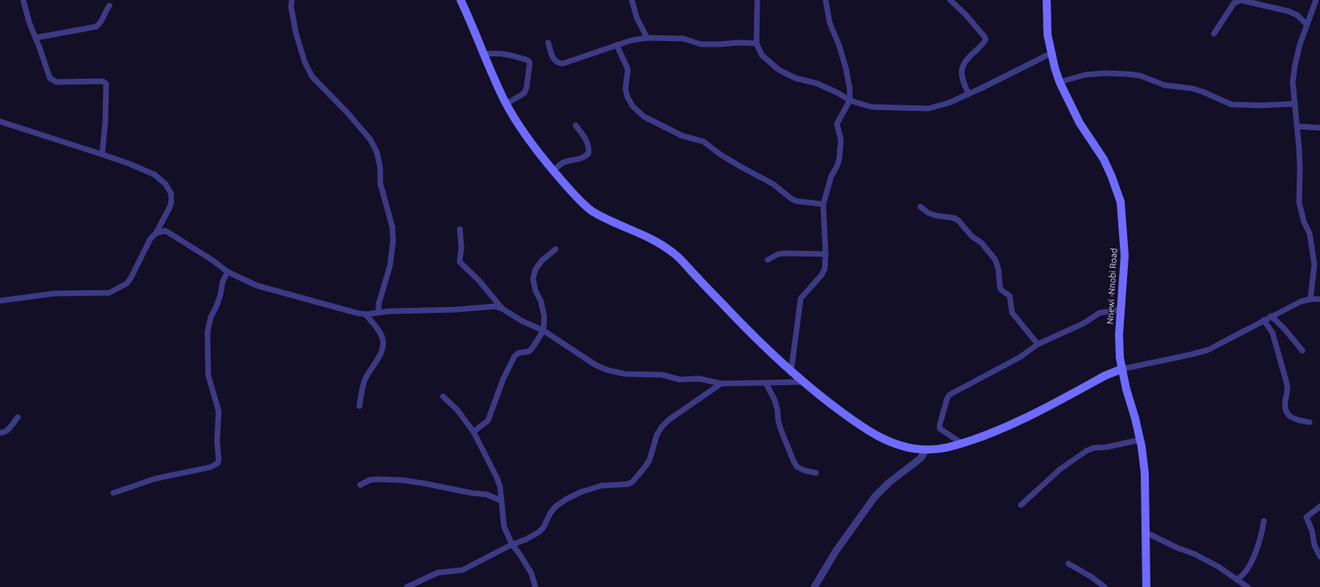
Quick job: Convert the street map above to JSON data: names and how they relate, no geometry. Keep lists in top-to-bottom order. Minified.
{"streets":{"main road":["Nnewi -Nnobi Road"]}}
